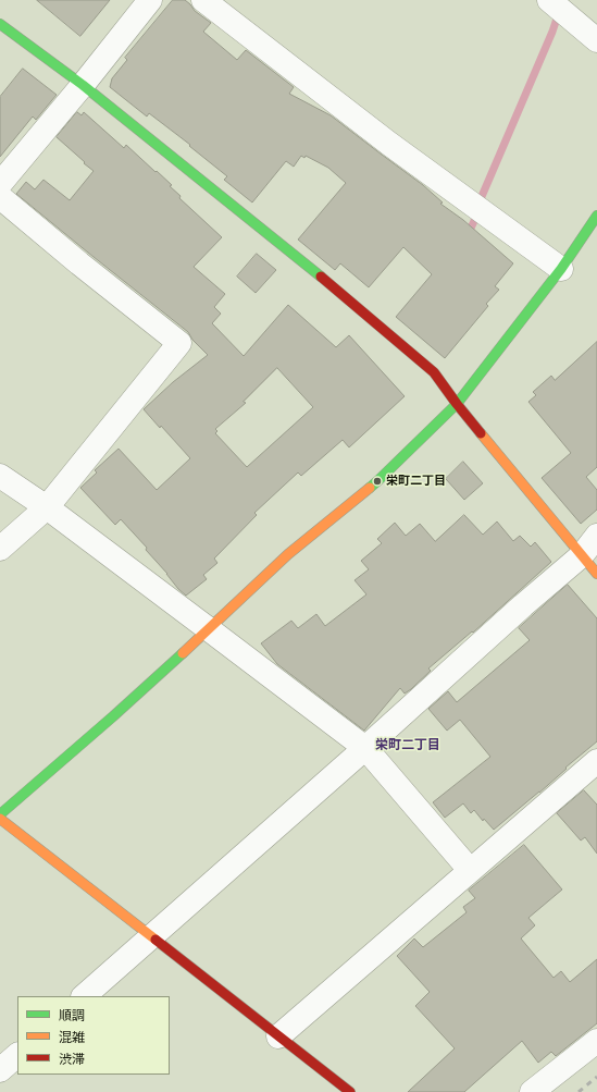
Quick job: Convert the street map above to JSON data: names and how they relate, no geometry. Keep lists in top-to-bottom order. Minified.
{"districts":["栄町二丁目"],"places":["栄町二丁目"],"legend":["順調","混雑","渋滞"]}
